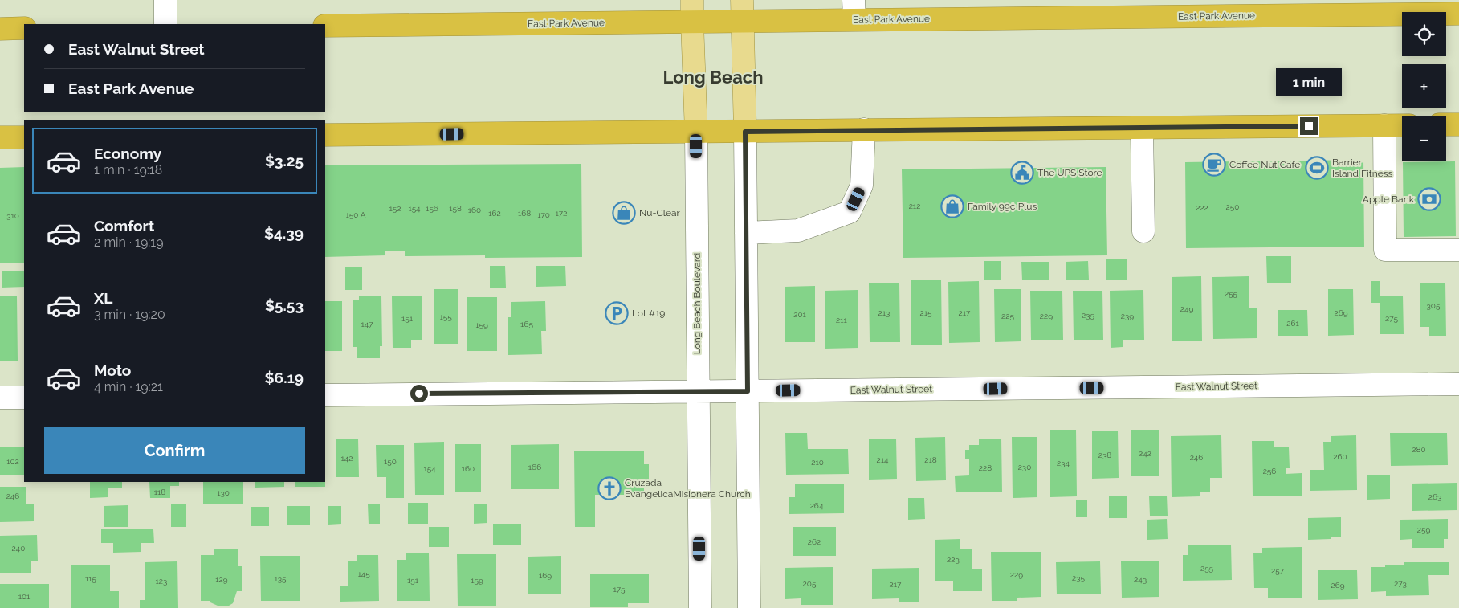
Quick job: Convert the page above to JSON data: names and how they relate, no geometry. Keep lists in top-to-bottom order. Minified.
{"streets":{"highway":["East Park Avenue"],"main road":["Long Beach Boulevard"],"street":["East Walnut Street"]},"crossings":[["East Park Avenue","Long Beach Boulevard"],["Long Beach Boulevard","East Walnut Street"]],"districts":["Long Beach"],"places":{"cafe":["Coffee Nut Cafe"],"sports":["Barrier Island Fitness"],"public building":["The UPS Store"],"bank":["Apple Bank"],"shop":["Family 99¢ Plus","Nu-Clear"],"parking":["Lot #19"],"church":["Cruzada EvangelicaMisionera Church"]},"house_numbers":["212","250","222","152","154","156","158","160","162","168","172","150 A","170","310","255","305","249","213","215","217","269","201","235","225","229","239","155","151","275","211","261","147","165","159","280","242","238","260","246","142","214","218","102","150","210","234","166","230","228","154","160","256","118","130","246","263","264","259","262","240","223","255","257","145","229","169","235","115","135","129","243","151","159","123","205","273","217","269","175","101"],"page":{"map_buttons":["+","−"],"banner":["East Walnut Street","East Park Avenue"],"bubble":"1 min","list":[{"name":"Economy","note":"1 min · 19:18","value":"$3.25"},{"name":"Comfort","note":"2 min · 19:19","value":"$4.39"},{"name":"XL","note":"3 min · 19:20","value":"$5.53"},{"name":"Moto","note":"4 min · 19:21","value":"$6.19"}],"buttons":"Confirm"}}
